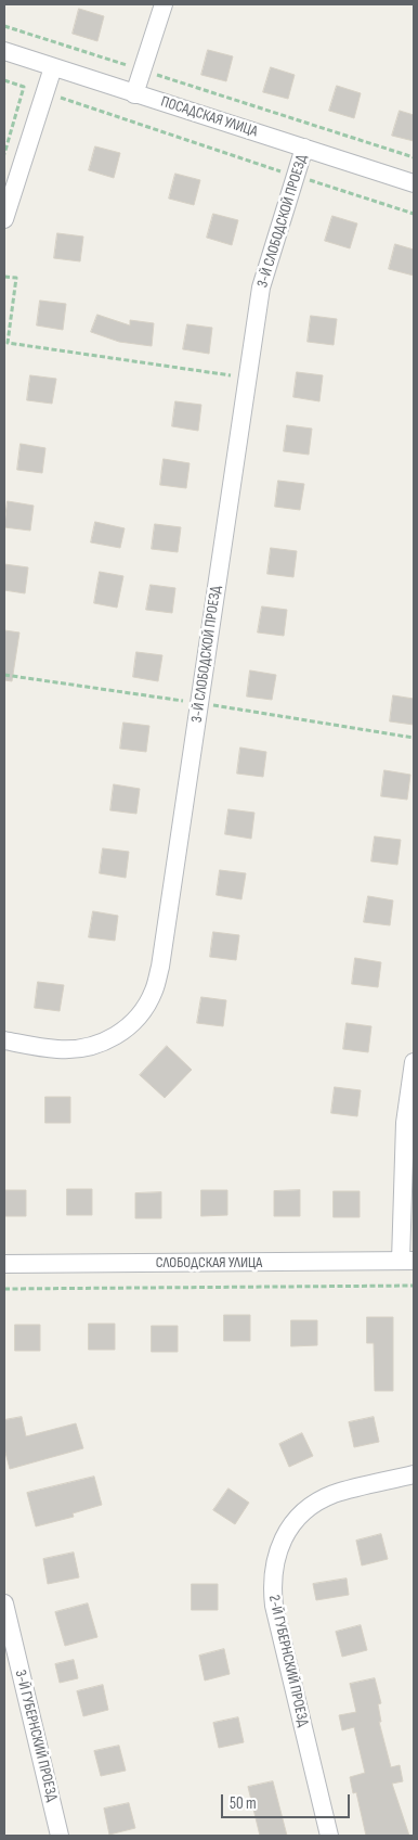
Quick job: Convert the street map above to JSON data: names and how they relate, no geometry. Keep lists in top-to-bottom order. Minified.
{"streets":{"street":["ПОСАДСКАЯ УЛИЦА","3-Й СЛОБОДСКОЙ ПРОЕЗД","СЛОБОДСКАЯ УЛИЦА","2-Й ГУБЕРНСКИЙ ПРОЕЗД","3-Й ГУБЕРНСКИЙ ПРОЕЗД"]},"crossings":[["ПОСАДСКАЯ УЛИЦА","3-Й СЛОБОДСКОЙ ПРОЕЗД"]],"scale_bar":"50 m"}
